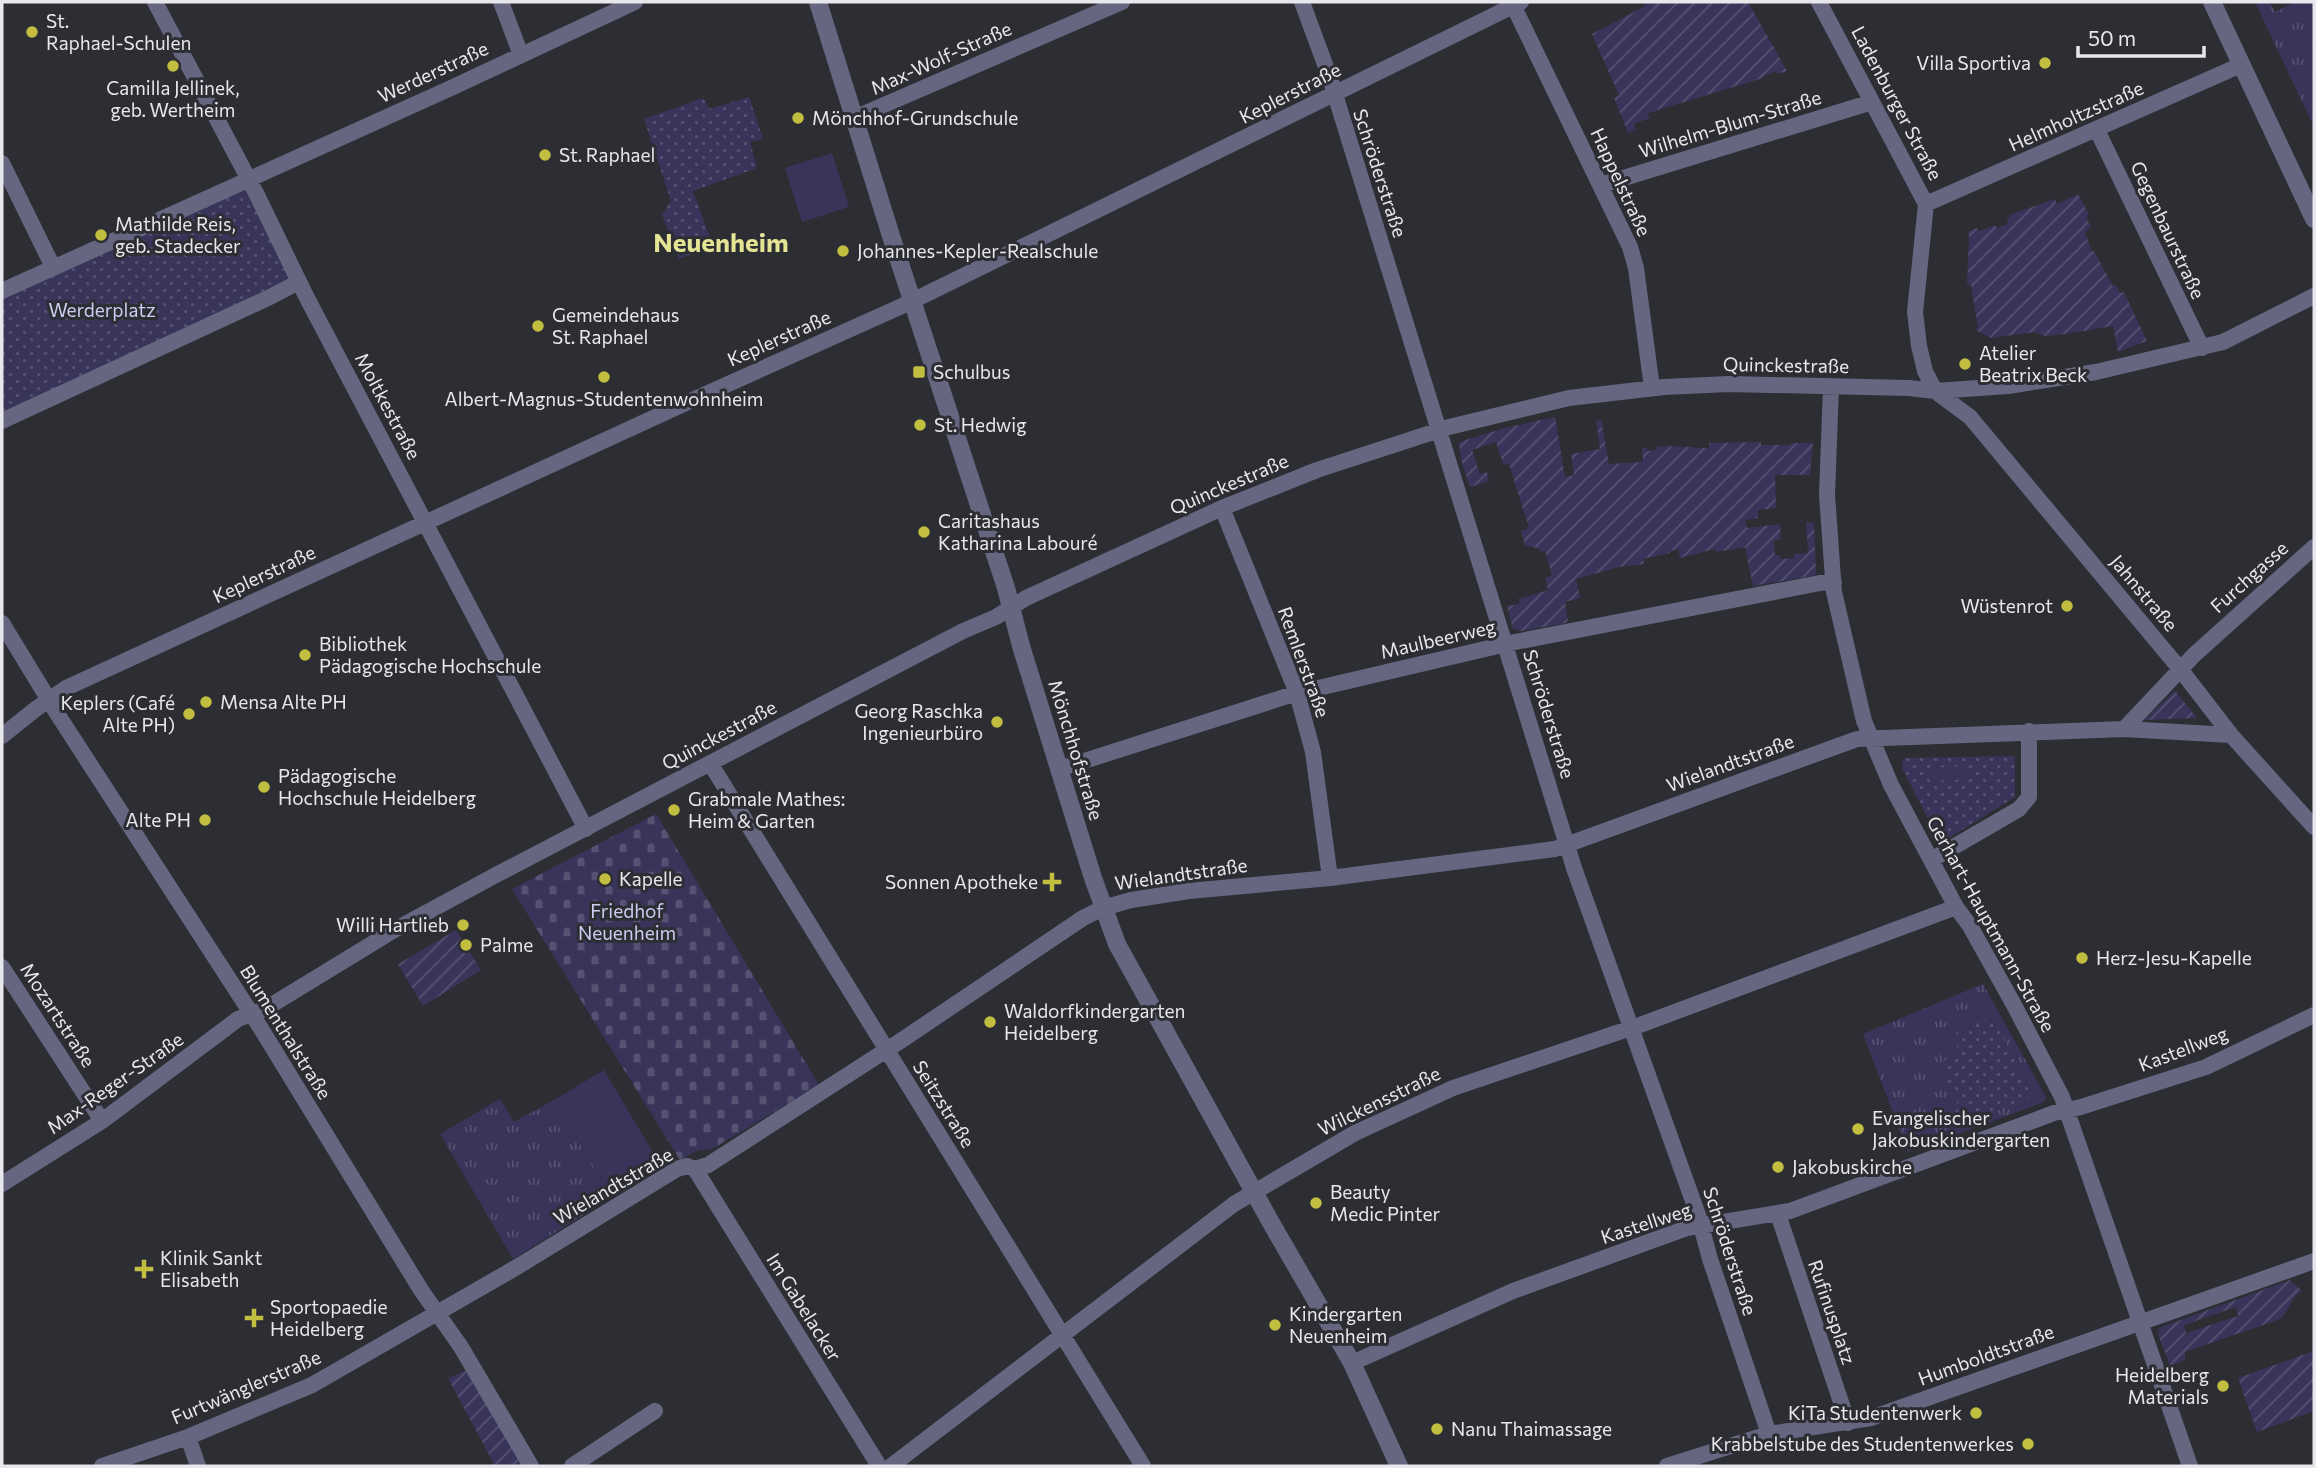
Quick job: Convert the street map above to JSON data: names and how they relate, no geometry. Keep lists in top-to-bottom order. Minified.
{"streets":{"street":["Max-Wolf-Straße","Werderstraße","Keplerstraße","Ladenburger Straße","Helmholtzstraße","Wilhelm-Blum-Straße","Schröderstraße","Happelstraße","Gegenbaurstraße","Quinckestraße","Moltkestraße","Furchgasse","Jahnstraße","Maulbeerweg","Remlerstraße","Mönchhofstraße","Wielandtstraße","Gerhart-Hauptmann-Straße","Mozartstraße","Blumenthalstraße","Kastellweg","Max-Reger-Straße","Wilckensstraße","Seitzstraße","Im Gabelacker","Rufinusplatz","Humboldtstraße","Furtwänglerstraße"]},"crossings":[["Max-Wolf-Straße","Mönchhofstraße"],["Werderstraße","Moltkestraße"],["Keplerstraße","Schröderstraße"],["Keplerstraße","Happelstraße"],["Keplerstraße","Moltkestraße"],["Keplerstraße","Mönchhofstraße"],["Keplerstraße","Blumenthalstraße"],["Ladenburger Straße","Helmholtzstraße"],["Ladenburger Straße","Wilhelm-Blum-Straße"],["Ladenburger Straße","Quinckestraße"],["Ladenburger Straße","Jahnstraße"],["Helmholtzstraße","Gegenbaurstraße"],["Wilhelm-Blum-Straße","Happelstraße"],["Schröderstraße","Quinckestraße"],["Schröderstraße","Maulbeerweg"],["Schröderstraße","Wielandtstraße"],["Schröderstraße","Kastellweg"],["Schröderstraße","Wilckensstraße"],["Schröderstraße","Humboldtstraße"],["Happelstraße","Quinckestraße"],["Gegenbaurstraße","Quinckestraße"],["Quinckestraße","Moltkestraße"],["Quinckestraße","Jahnstraße"],["Quinckestraße","Remlerstraße"],["Quinckestraße","Mönchhofstraße"],["Quinckestraße","Gerhart-Hauptmann-Straße"],["Quinckestraße","Blumenthalstraße"],["Quinckestraße","Max-Reger-Straße"],["Quinckestraße","Seitzstraße"],["Furchgasse","Jahnstraße"],["Furchgasse","Wielandtstraße"],["Jahnstraße","Wielandtstraße"],["Maulbeerweg","Remlerstraße"],["Maulbeerweg","Mönchhofstraße"],["Maulbeerweg","Gerhart-Hauptmann-Straße"],["Remlerstraße","Wielandtstraße"],["Mönchhofstraße","Wielandtstraße"],["Mönchhofstraße","Kastellweg"],["Mönchhofstraße","Wilckensstraße"],["Wielandtstraße","Gerhart-Hauptmann-Straße"],["Wielandtstraße","Blumenthalstraße"],["Wielandtstraße","Seitzstraße"],["Wielandtstraße","Im Gabelacker"],["Wielandtstraße","Furtwänglerstraße"],["Gerhart-Hauptmann-Straße","Kastellweg"],["Gerhart-Hauptmann-Straße","Wilckensstraße"],["Gerhart-Hauptmann-Straße","Humboldtstraße"],["Mozartstraße","Max-Reger-Straße"],["Blumenthalstraße","Max-Reger-Straße"],["Blumenthalstraße","Furtwänglerstraße"],["Kastellweg","Rufinusplatz"],["Wilckensstraße","Seitzstraße"],["Rufinusplatz","Humboldtstraße"]],"districts":["Neuenheim"],"parks":["Werderplatz","Friedhof Neuenheim"],"places":{"other":["St. Raphael-Schulen","Villa Sportiva","Camilla Jellinek, geb. Wertheim","Mönchhof-Grundschule","St. Raphael","Mathilde Reis, geb. Stadecker","Johannes-Kepler-Realschule","Gemeindehaus St. Raphael","Atelier Beatrix Beck","Albert-Magnus-Studentenwohnheim","St. Hedwig","Caritashaus Katharina Labouré","Wüstenrot","Bibliothek Pädagogische Hochschule","Mensa Alte PH","Keplers (Café Alte PH)","Georg Raschka Ingenieurbüro","Pädagogische Hochschule Heidelberg","Grabmale Mathes: Heim & Garten","Alte PH","Kapelle","Willi Hartlieb","Palme","Herz-Jesu-Kapelle","Waldorfkindergarten Heidelberg","Evangelischer Jakobuskindergarten","Jakobuskirche","Beauty Medic Pinter","Kindergarten Neuenheim","Heidelberg Materials","KiTa Studentenwerk","Nanu Thaimassage","Krabbelstube des Studentenwerkes"],"transit":["Schulbus"],"health":["Sonnen Apotheke","Klinik Sankt Elisabeth","Sportopaedie Heidelberg"]},"scale_bar":"50 m"}
